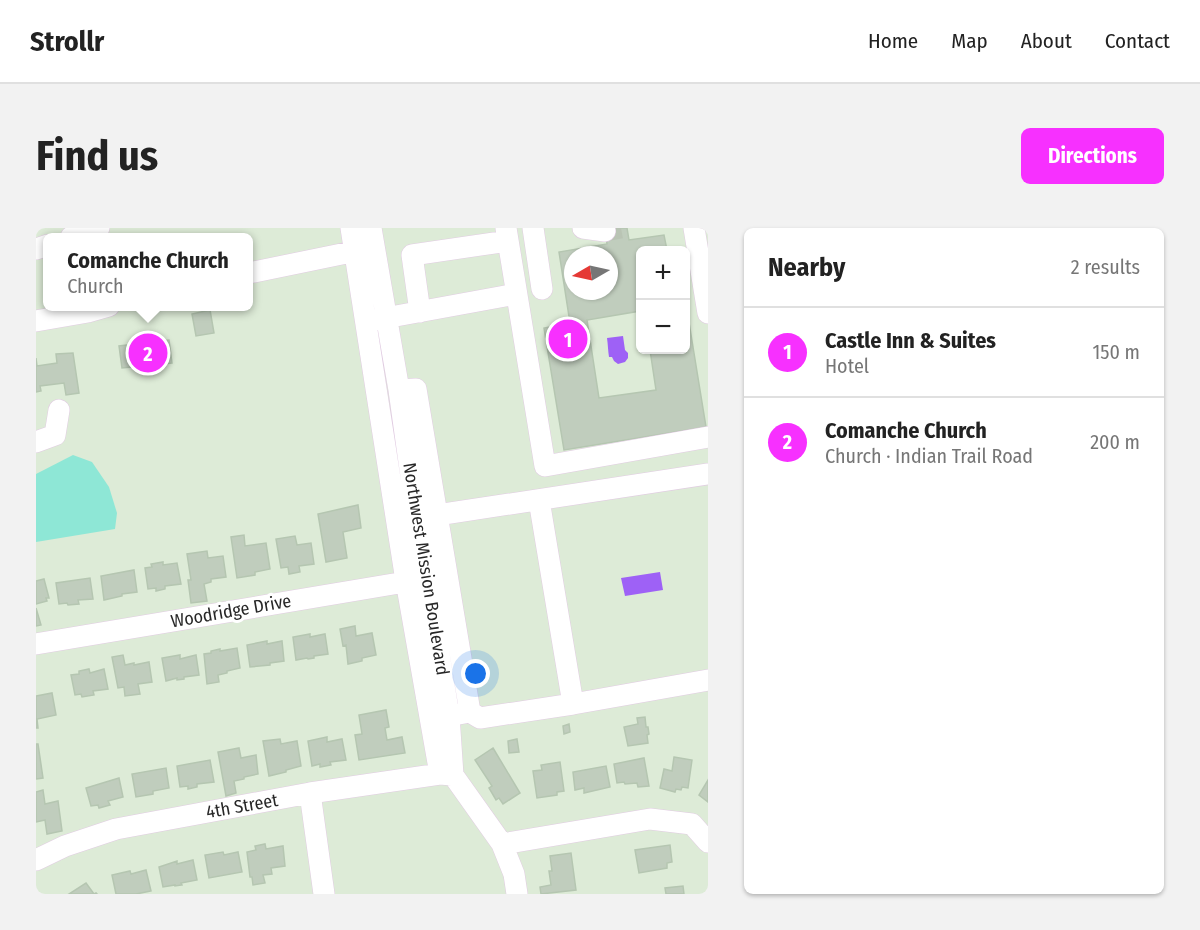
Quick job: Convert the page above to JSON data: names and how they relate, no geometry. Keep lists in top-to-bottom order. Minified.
{"streets":{"street":["Northwest Mission Boulevard","Woodridge Drive","4th Street"]},"crossings":[["Northwest Mission Boulevard","Woodridge Drive"],["Northwest Mission Boulevard","4th Street"]],"north":"left","page":{"header":"Strollr","nav":["Home","Map","About","Contact"],"buttons":"Directions","title":"Find us","heading":["Nearby","2 results"],"popup":["Comanche Church","Church"],"map_buttons":["+","−"],"list":[{"mark":"1","name":"Castle Inn & Suites","note":"Hotel","value":"150 m"},{"mark":"2","name":"Comanche Church","note":"Church · Indian Trail Road","value":"200 m"}],"pins":["1","2"]}}
